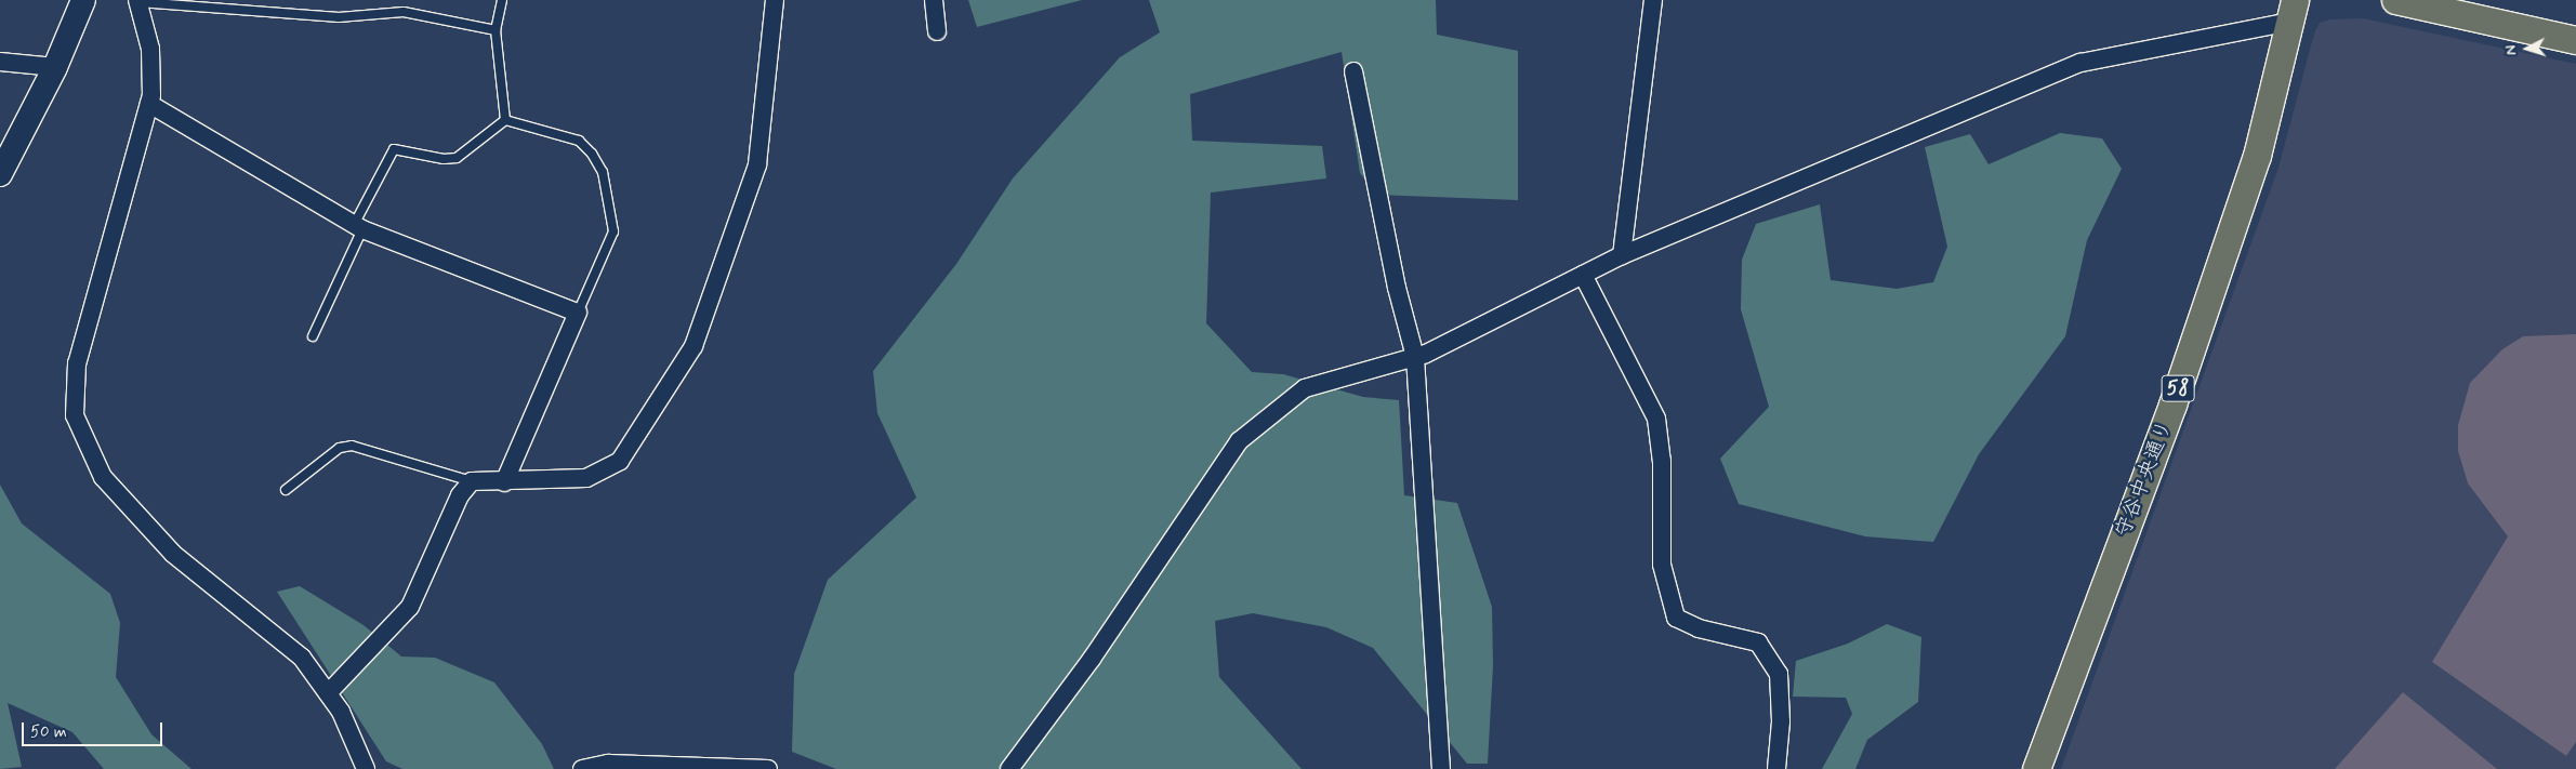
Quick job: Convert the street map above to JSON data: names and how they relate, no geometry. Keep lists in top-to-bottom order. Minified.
{"streets":{"main road":["58","守谷中央通り"]},"scale_bar":"50 m","north":"left"}
